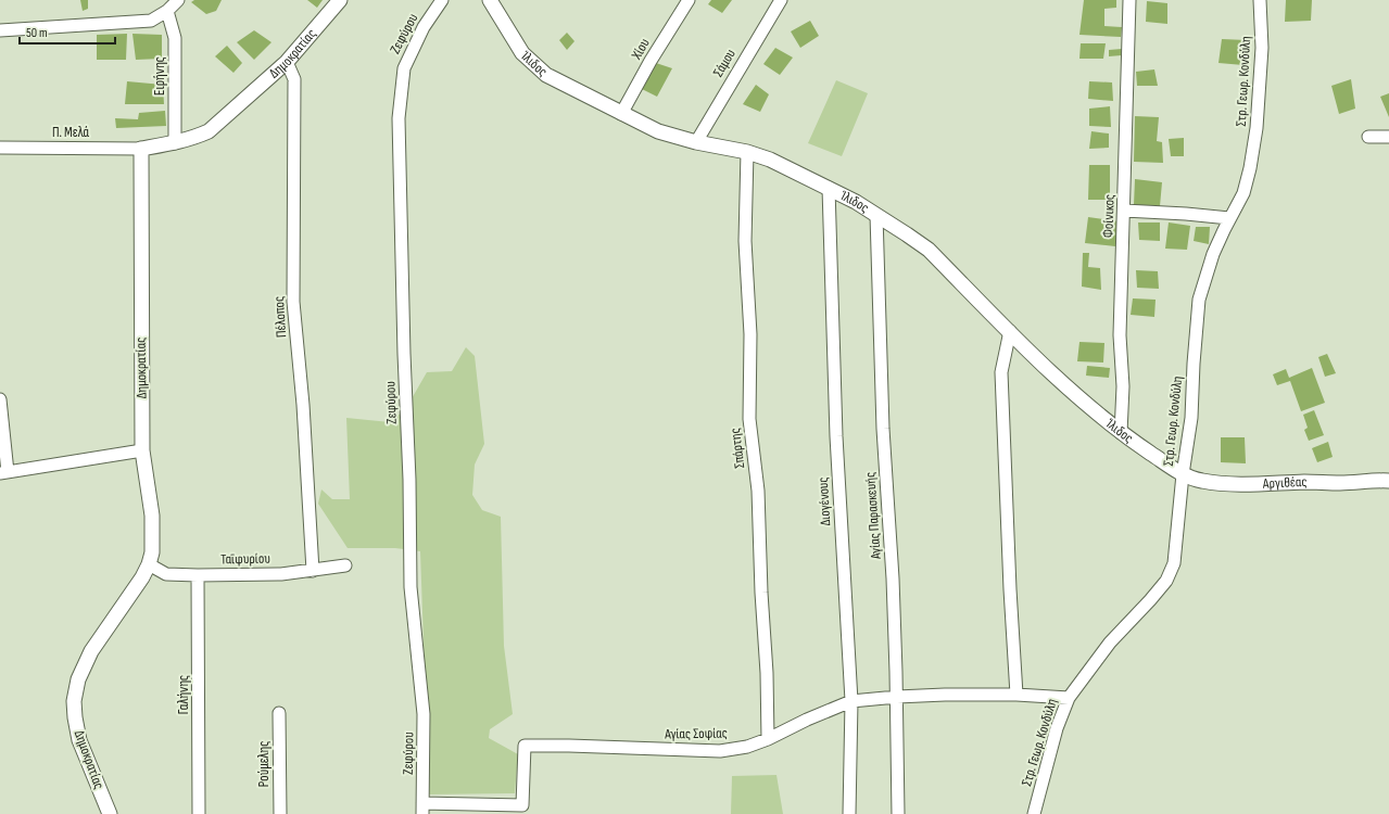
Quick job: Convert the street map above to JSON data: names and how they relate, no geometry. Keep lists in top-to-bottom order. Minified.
{"streets":{"street":["Ζεφύρου","Χίου","Δημοκρατίας","Ίλιδος","Σάμου","Ειρήνης","Στρ. Γεωρ. Κονδύλη","Π. Μελά","Φοίνικος","Πέλοπος","Σπάρτης","Αργιθέας","Διογένους","Αγίας Παρασκευής","Ταϊφυρίου","Γαλήνης","Αγίας Σοφίας","Ρούμελης"]},"crossings":[["Ζεφύρου","Αγίας Σοφίας"],["Χίου","Ίλιδος"],["Δημοκρατίας","Ειρήνης"],["Δημοκρατίας","Π. Μελά"],["Δημοκρατίας","Πέλοπος"],["Δημοκρατίας","Ταϊφυρίου"],["Ίλιδος","Σάμου"],["Ίλιδος","Στρ. Γεωρ. Κονδύλη"],["Ίλιδος","Φοίνικος"],["Ίλιδος","Σπάρτης"],["Ίλιδος","Αργιθέας"],["Ίλιδος","Διογένους"],["Ίλιδος","Αγίας Παρασκευής"],["Στρ. Γεωρ. Κονδύλη","Αργιθέας"],["Στρ. Γεωρ. Κονδύλη","Αγίας Σοφίας"],["Πέλοπος","Ταϊφυρίου"],["Σπάρτης","Αγίας Σοφίας"],["Διογένους","Αγίας Σοφίας"],["Αγίας Παρασκευής","Αγίας Σοφίας"],["Ταϊφυρίου","Γαλήνης"]],"scale_bar":"50 m"}
